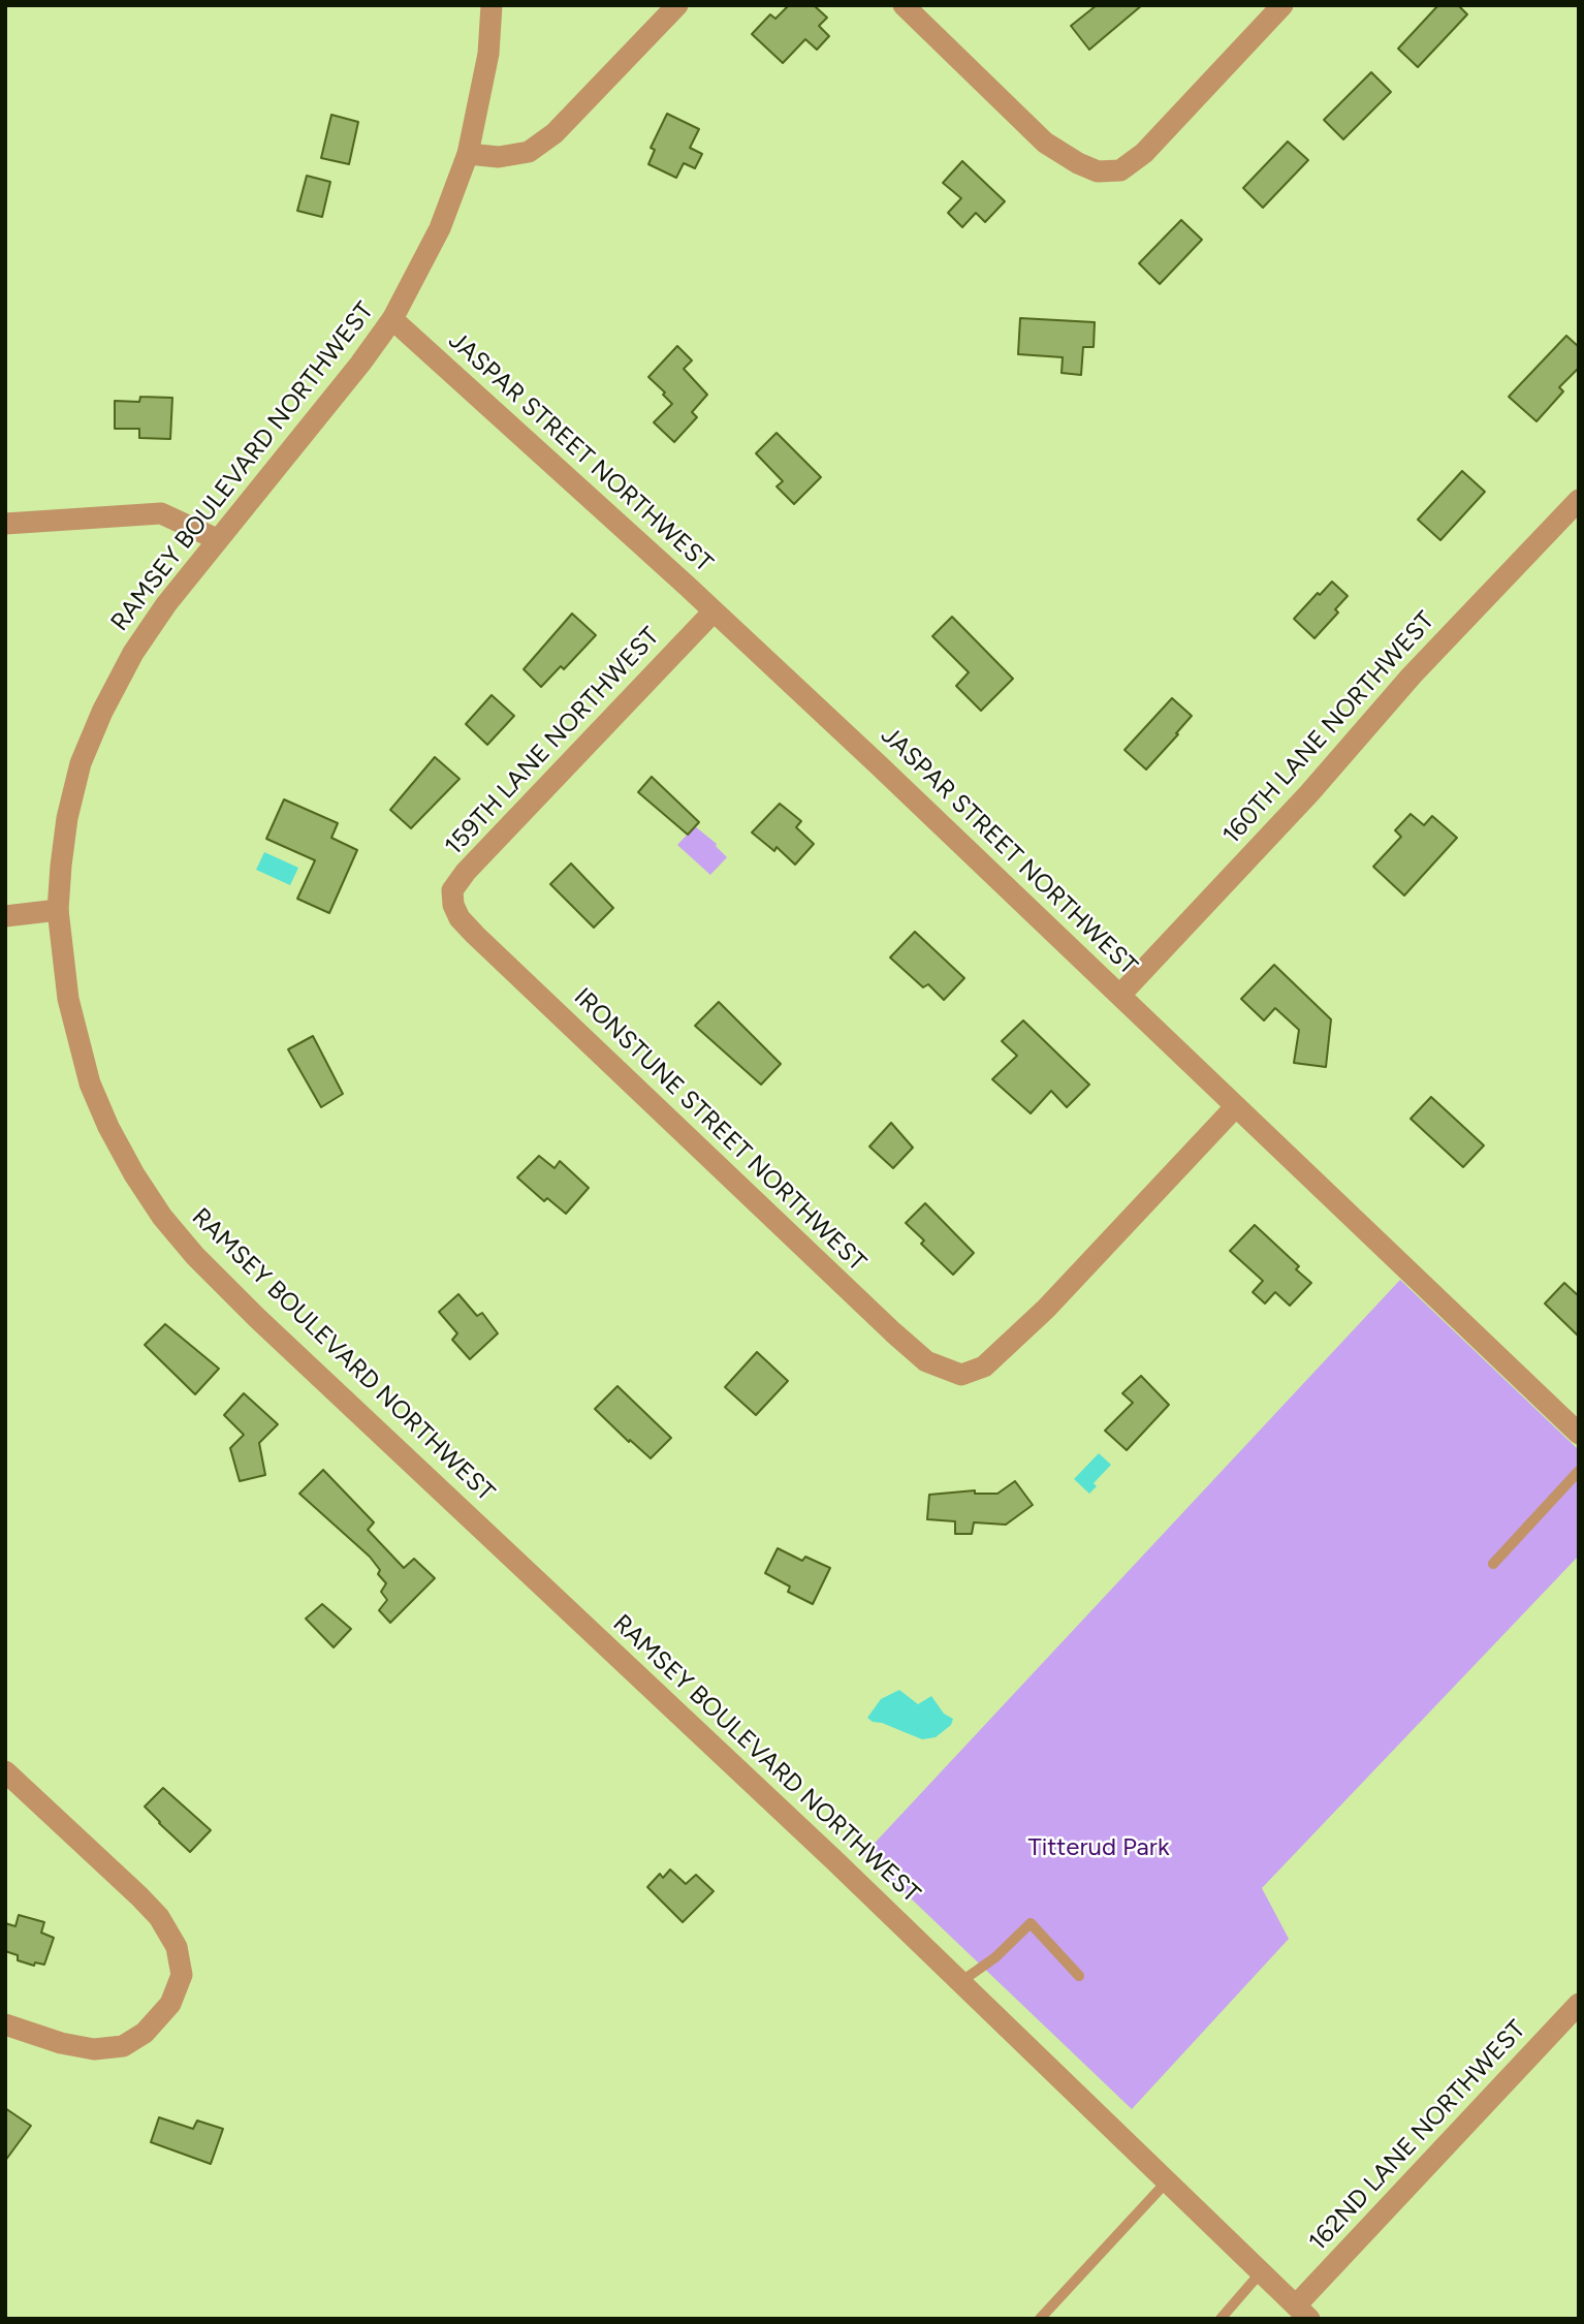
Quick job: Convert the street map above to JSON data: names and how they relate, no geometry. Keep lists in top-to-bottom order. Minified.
{"streets":{"street":["JASPAR STREET NORTHWEST","RAMSEY BOULEVARD NORTHWEST","160TH LANE NORTHWEST","159TH LANE NORTHWEST","IRONSTUNE STREET NORTHWEST","162ND LANE NORTHWEST"]},"crossings":[["JASPAR STREET NORTHWEST","RAMSEY BOULEVARD NORTHWEST"],["JASPAR STREET NORTHWEST","160TH LANE NORTHWEST"],["JASPAR STREET NORTHWEST","159TH LANE NORTHWEST"],["JASPAR STREET NORTHWEST","IRONSTUNE STREET NORTHWEST"],["RAMSEY BOULEVARD NORTHWEST","162ND LANE NORTHWEST"],["159TH LANE NORTHWEST","IRONSTUNE STREET NORTHWEST"]],"parks":["Titterud Park"]}
